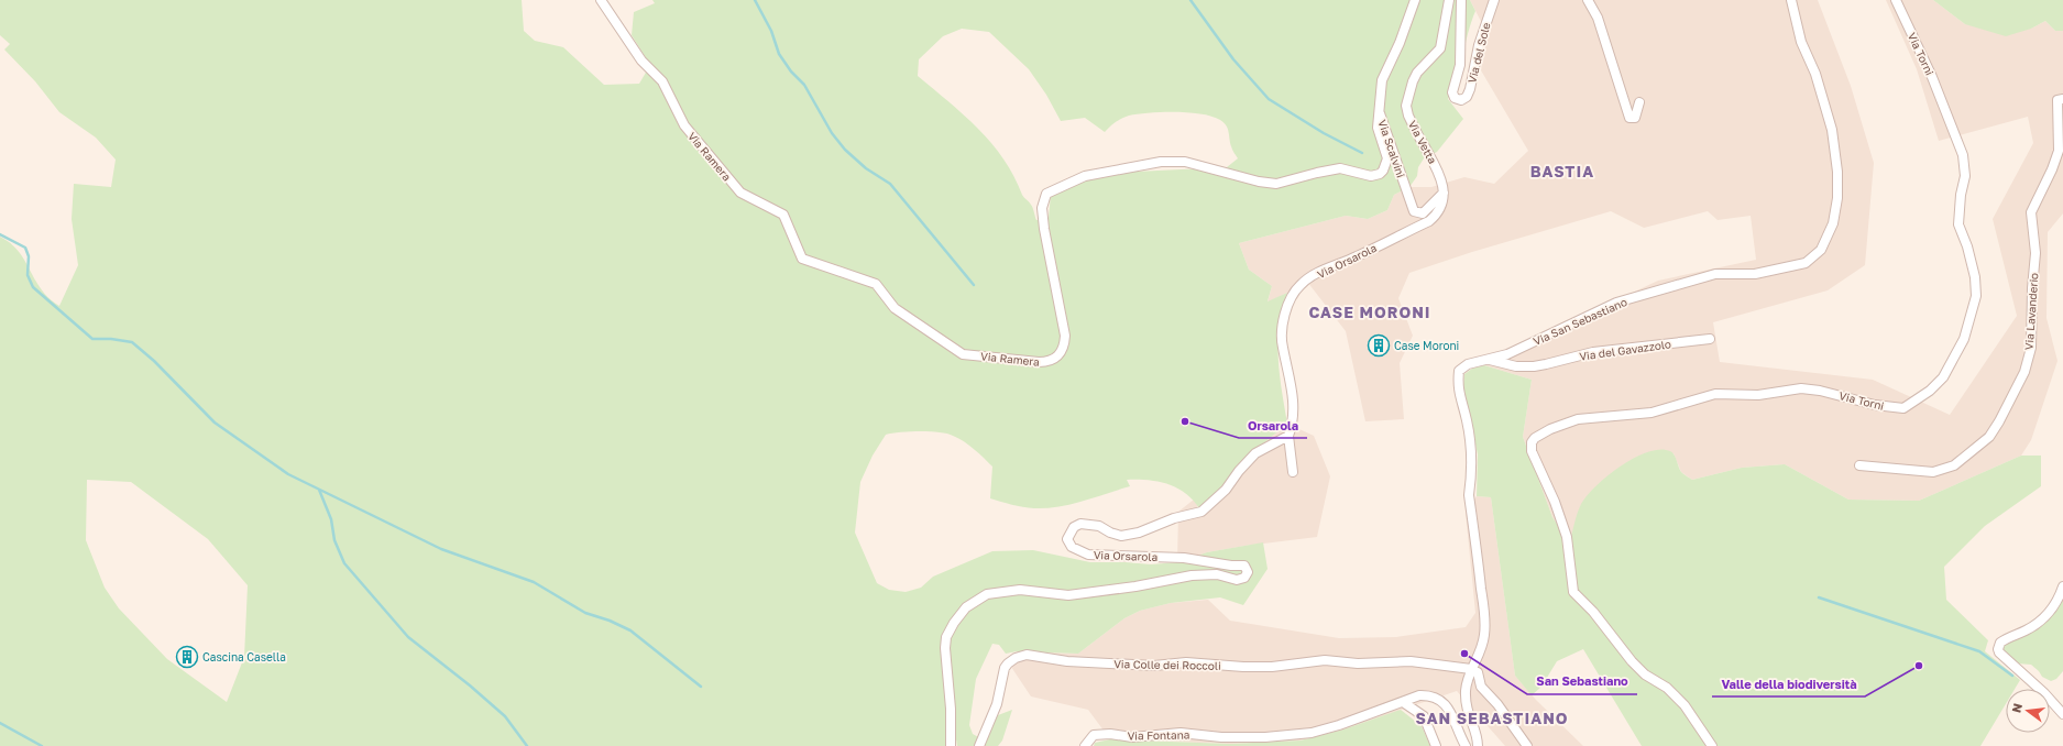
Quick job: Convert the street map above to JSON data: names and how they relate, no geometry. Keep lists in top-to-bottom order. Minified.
{"streets":{"street":["Via del Sole","Via Torni","Via Vetta","Via Scalvini","Via Ramera","Via Orsarola","Via Lavanderio","Via San Sebastiano","Via del Gavazzolo","Via Colle dei Roccoli","Via Fontana"]},"crossings":[["Via Vetta","Via Scalvini"],["Via Vetta","Via Orsarola"],["Via Scalvini","Via Ramera"],["Via Scalvini","Via Orsarola"],["Via San Sebastiano","Via del Gavazzolo"],["Via San Sebastiano","Via Colle dei Roccoli"]],"districts":["BASTIA","CASE MORONI","SAN SEBASTIANO"],"places":{"building":["Case Moroni","Cascina Casella"],"other":["Orsarola","San Sebastiano","Valle della biodiversità"]},"north":"left"}
